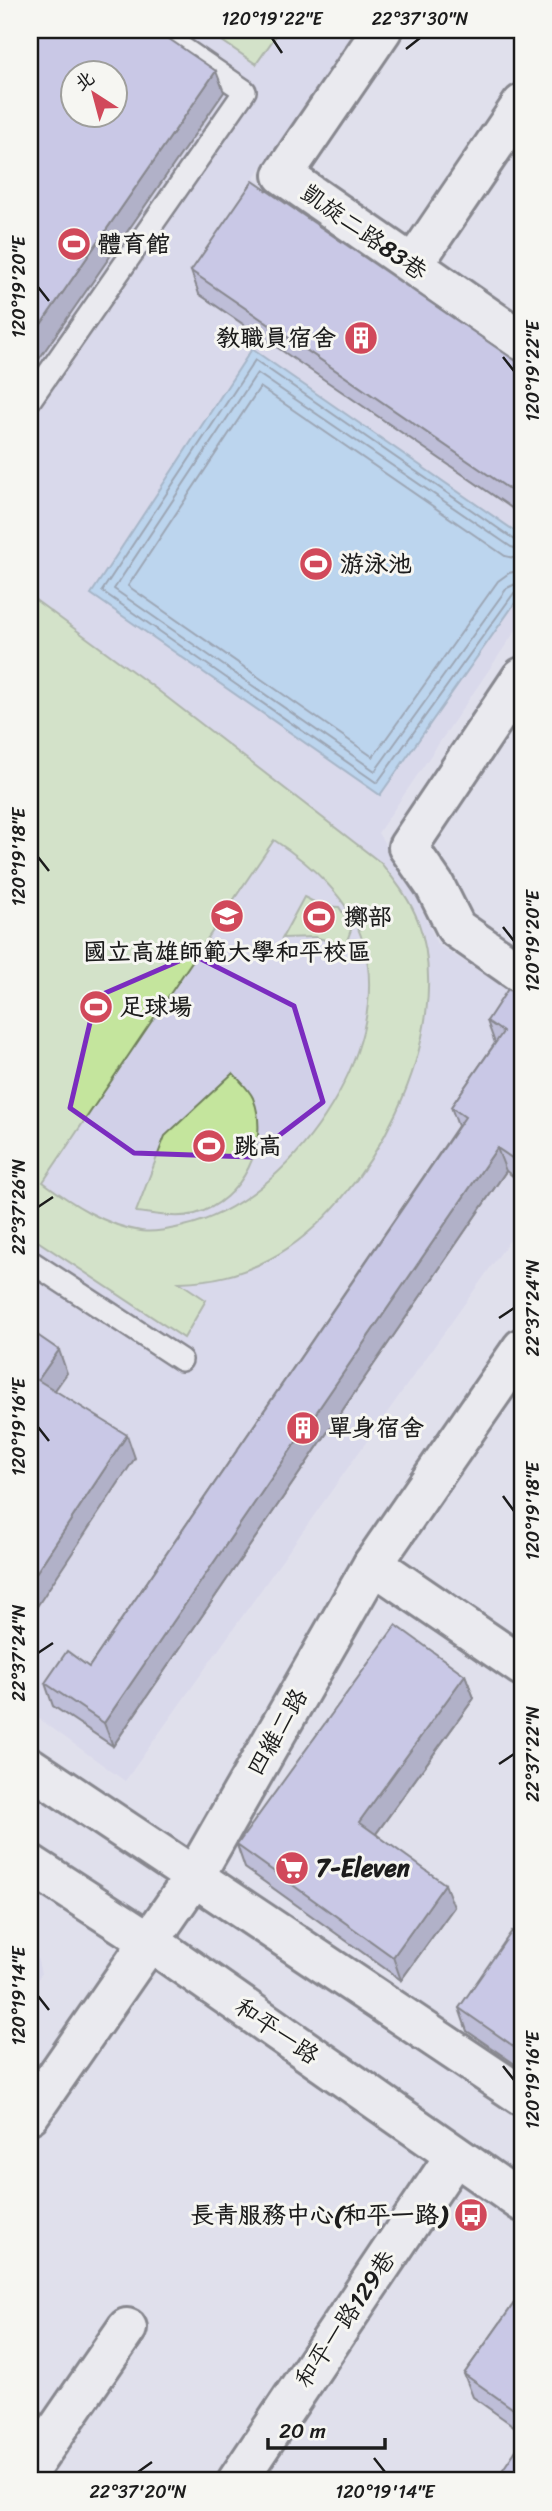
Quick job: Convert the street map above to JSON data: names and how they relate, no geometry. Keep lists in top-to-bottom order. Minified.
{"streets":{"street":["凱旋二路83巷","四維二路","和平一路","和平一路129巷"]},"crossings":[["四維二路","和平一路"],["和平一路","和平一路129巷"]],"places":{"sports":["體育館","游泳池","擲部","足球場","跳高"],"building":["教職員宿舍","單身宿舍"],"school or university":["國立高雄師範大學和平校區"],"supermarket":["7-Eleven"],"bus stop":["長青服務中心(和平一路)"]},"scale_bar":"20 m","north":"top left","coordinates":["120°19'22\"E","22°37'30\"N","120°19'20\"E","120°19'18\"E","22°37'26\"N","22°37'24\"N","120°19'16\"E","22°37'22\"N","120°19'14\"E","22°37'20\"N"]}
